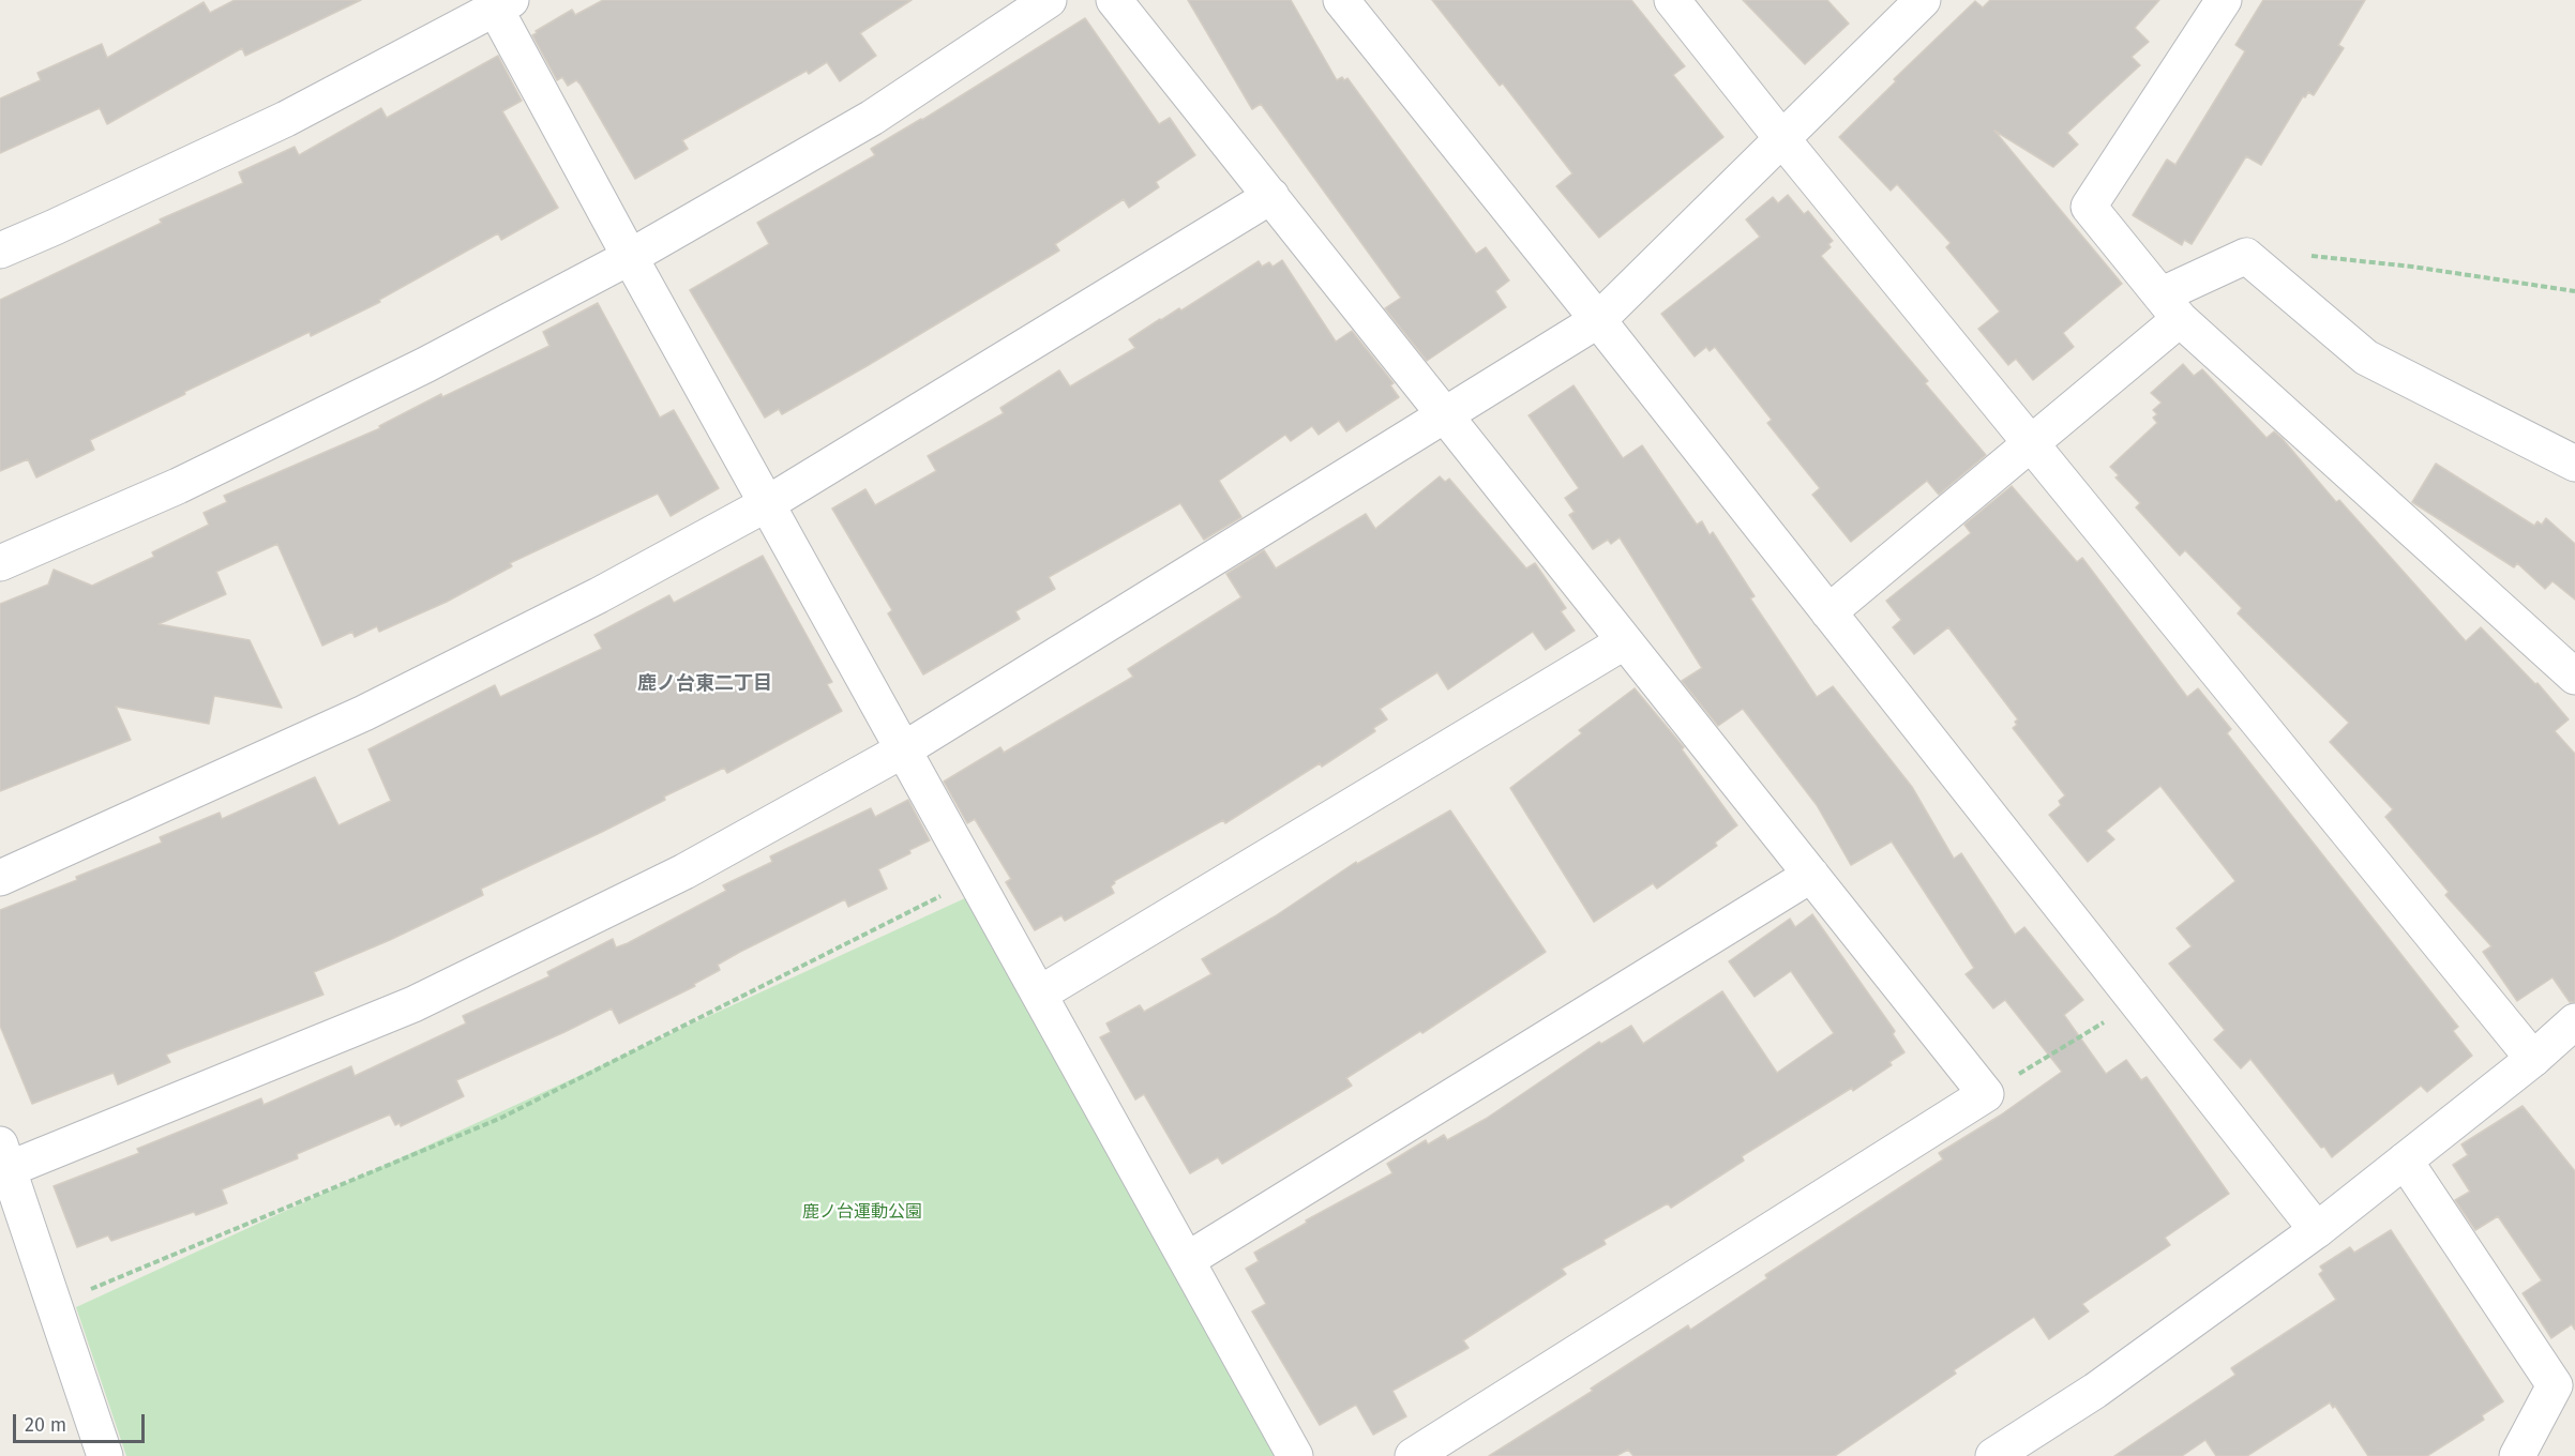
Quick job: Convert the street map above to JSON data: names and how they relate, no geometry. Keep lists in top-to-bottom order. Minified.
{"districts":["鹿ノ台東二丁目"],"parks":["鹿ノ台運動公園"],"scale_bar":"20 m"}
